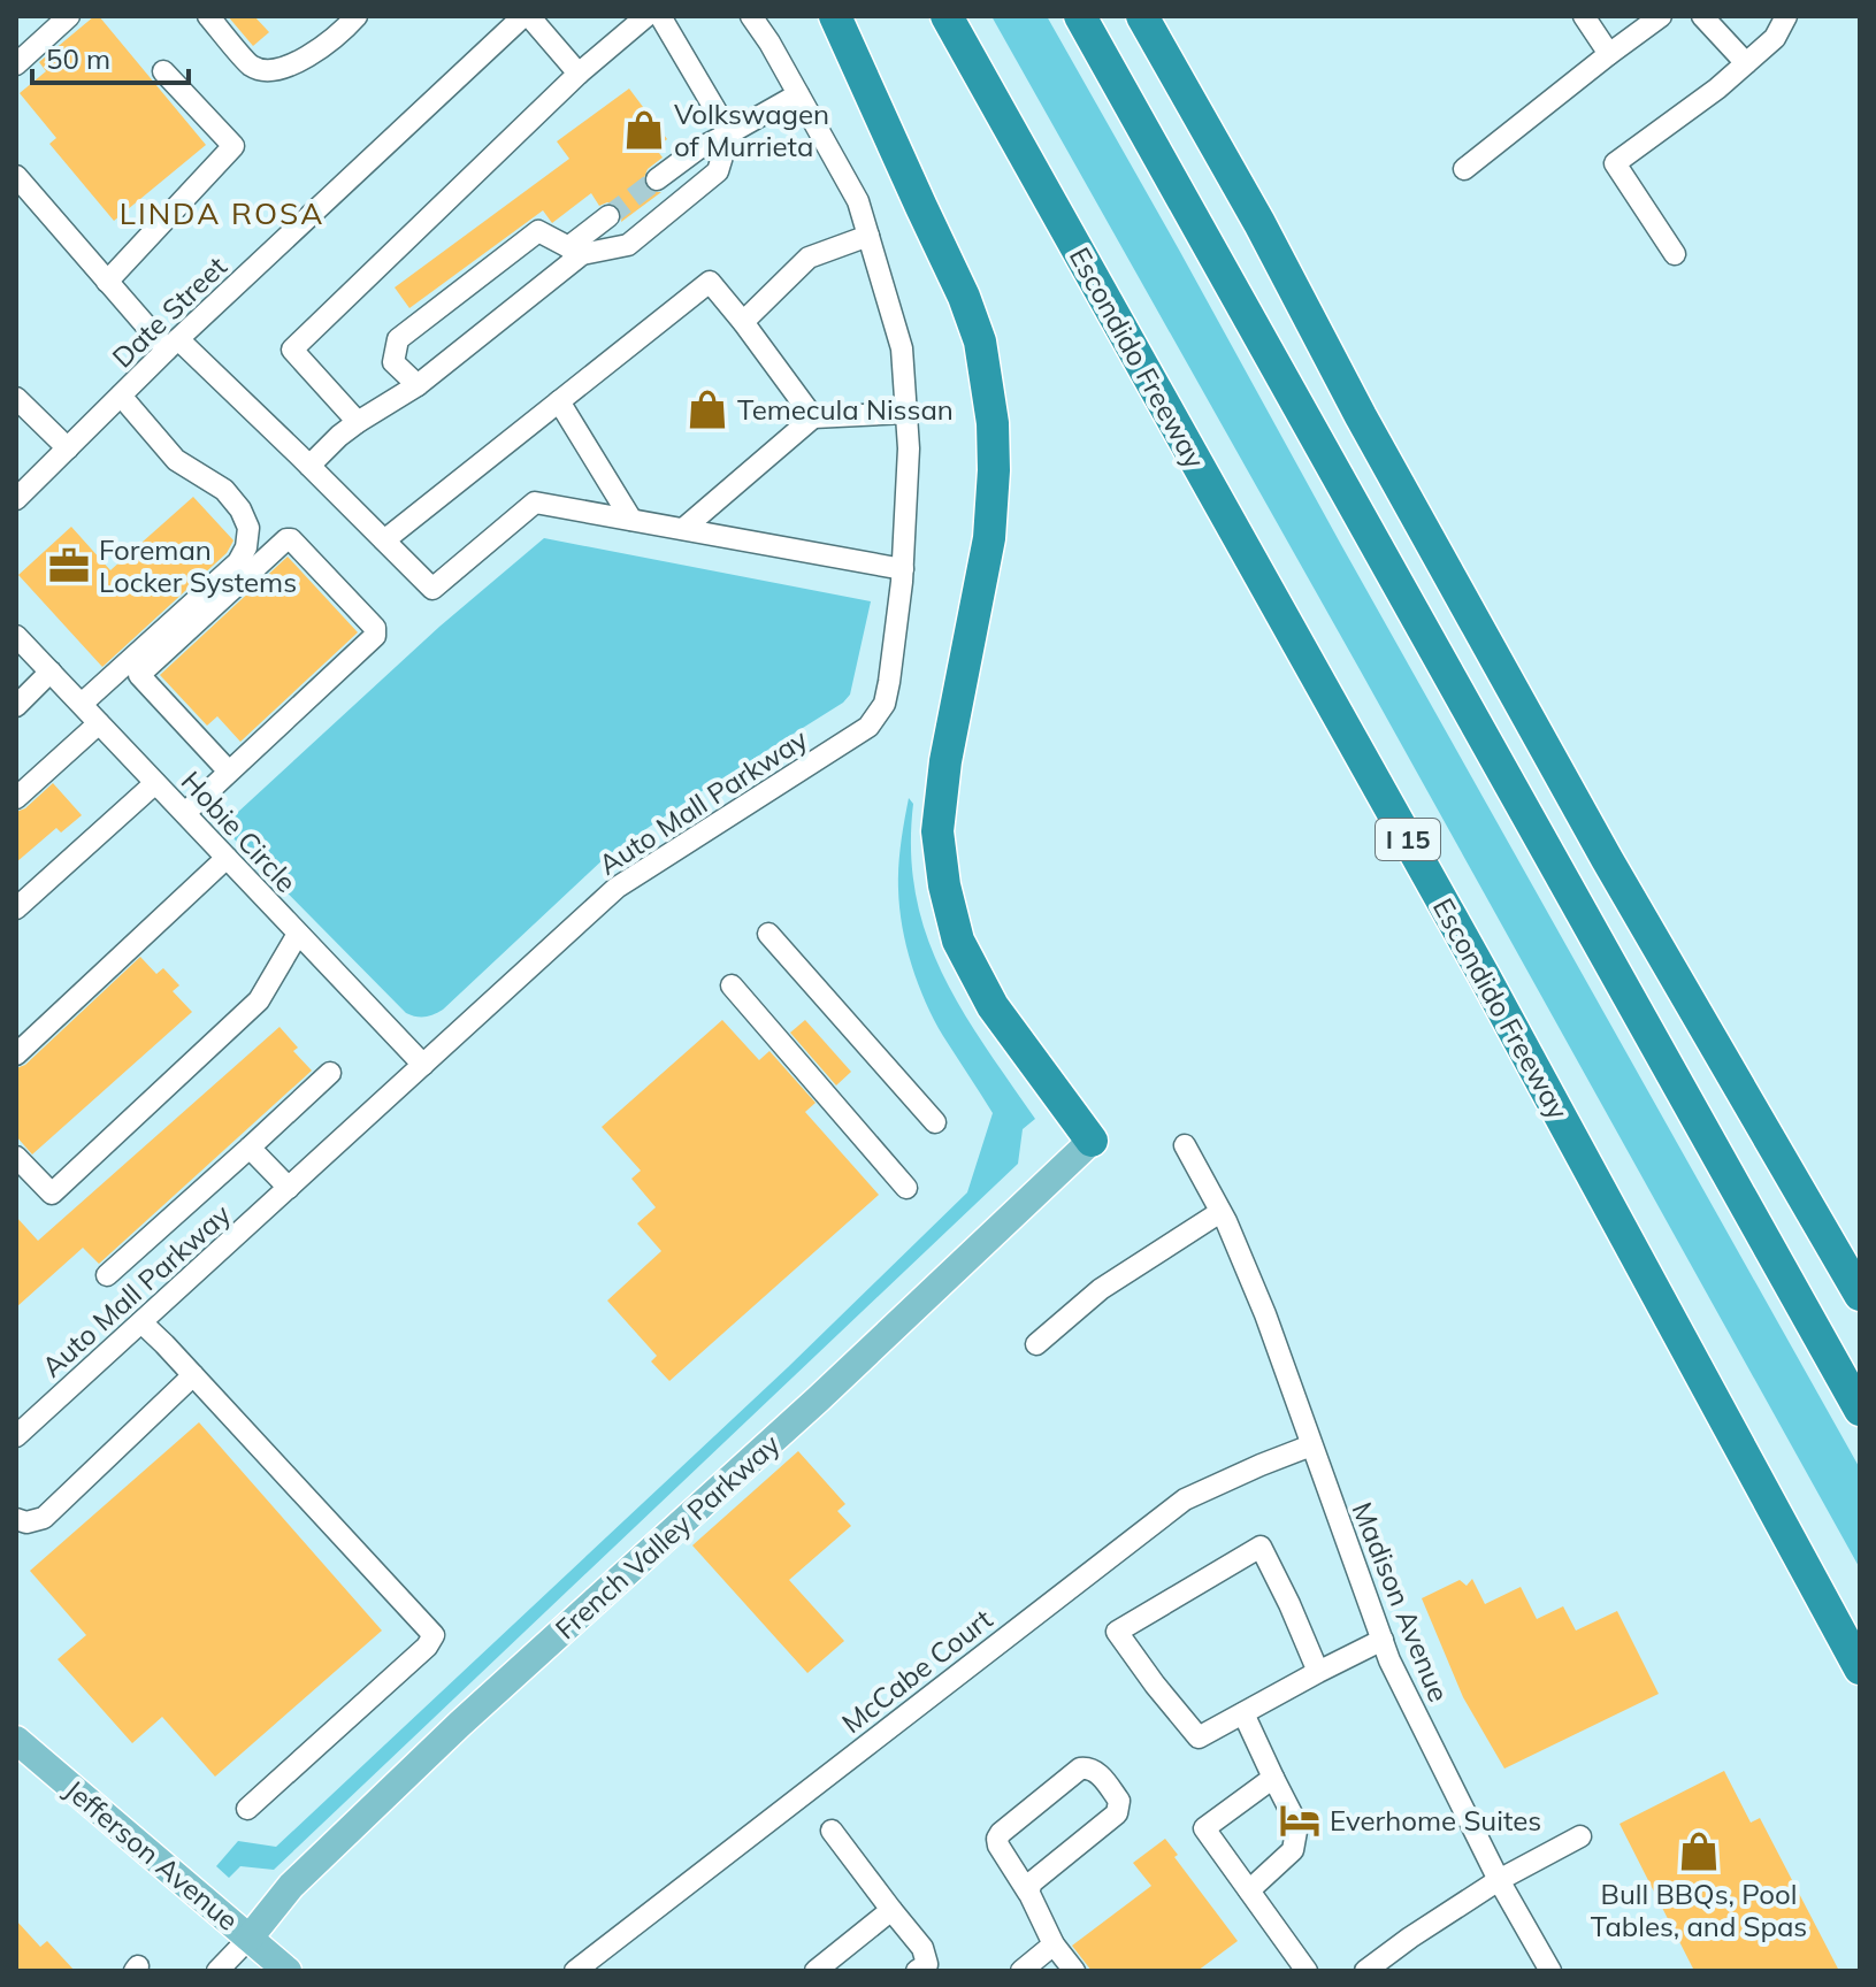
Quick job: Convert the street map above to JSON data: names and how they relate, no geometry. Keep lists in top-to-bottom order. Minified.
{"streets":{"highway":["Escondido Freeway","I 15"],"main road":["French Valley Parkway","Jefferson Avenue"],"street":["Date Street","Auto Mall Parkway","Hobie Circle","Madison Avenue","McCabe Court"]},"crossings":[["Auto Mall Parkway","Hobie Circle"],["French Valley Parkway","Jefferson Avenue"],["Madison Avenue","McCabe Court"]],"districts":["LINDA ROSA"],"places":{"shop":["Volkswagen of Murrieta","Temecula Nissan","Bull BBQs, Pool Tables, and Spas"],"office":["Foreman Locker Systems"],"hotel":["Everhome Suites"]},"scale_bar":"50 m"}
